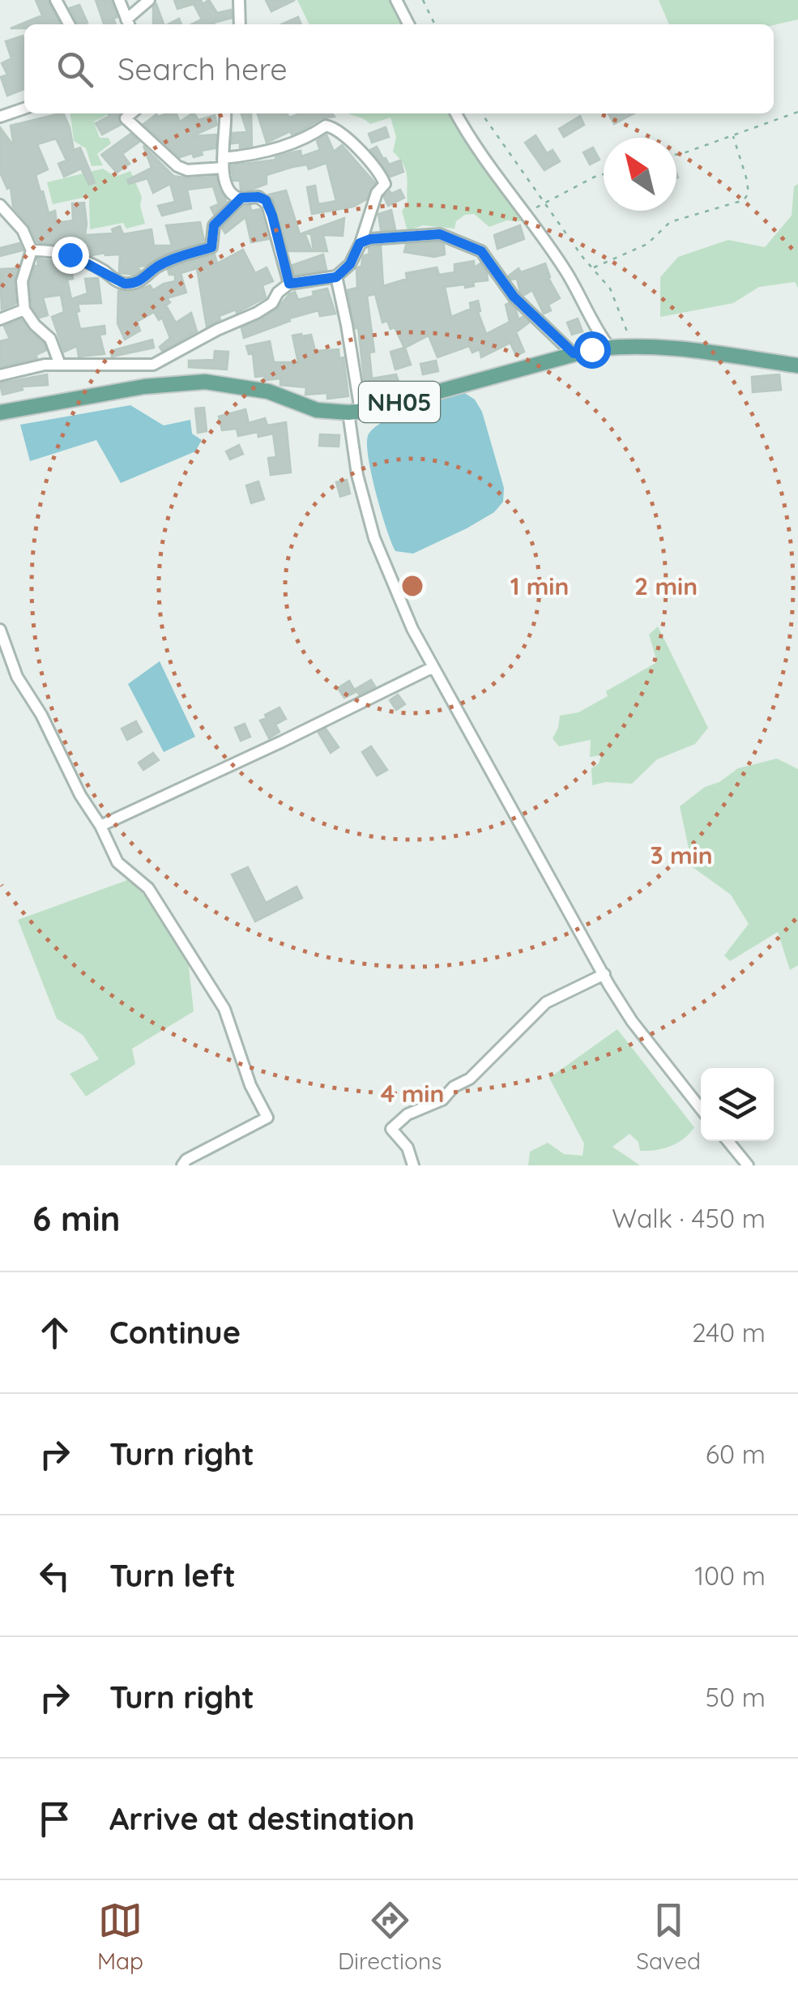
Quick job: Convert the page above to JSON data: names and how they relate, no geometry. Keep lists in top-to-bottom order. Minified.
{"streets":{"main road":["NH05"]},"north":"top left","page":{"search":"Search here","heading":["6 min","Walk · 450 m"],"list":[["Continue","240 m"],["Turn right","60 m"],["Turn left","100 m"],["Turn right","50 m"],"Arrive at destination"],"nav":["Map","Directions","Saved"]},"rings":["1 min","2 min","3 min","4 min"]}
